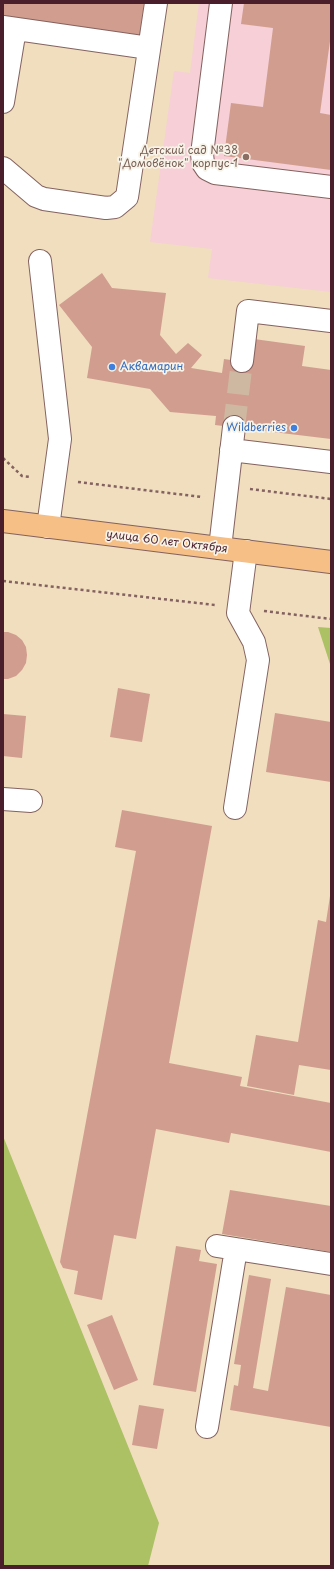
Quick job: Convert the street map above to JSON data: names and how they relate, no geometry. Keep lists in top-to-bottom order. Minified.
{"streets":{"main road":["улица 60 лет Октября"]},"places":["Детский сад №38 \"Домовёнок\" корпус 1","Аквамарин","Wildberries"]}
